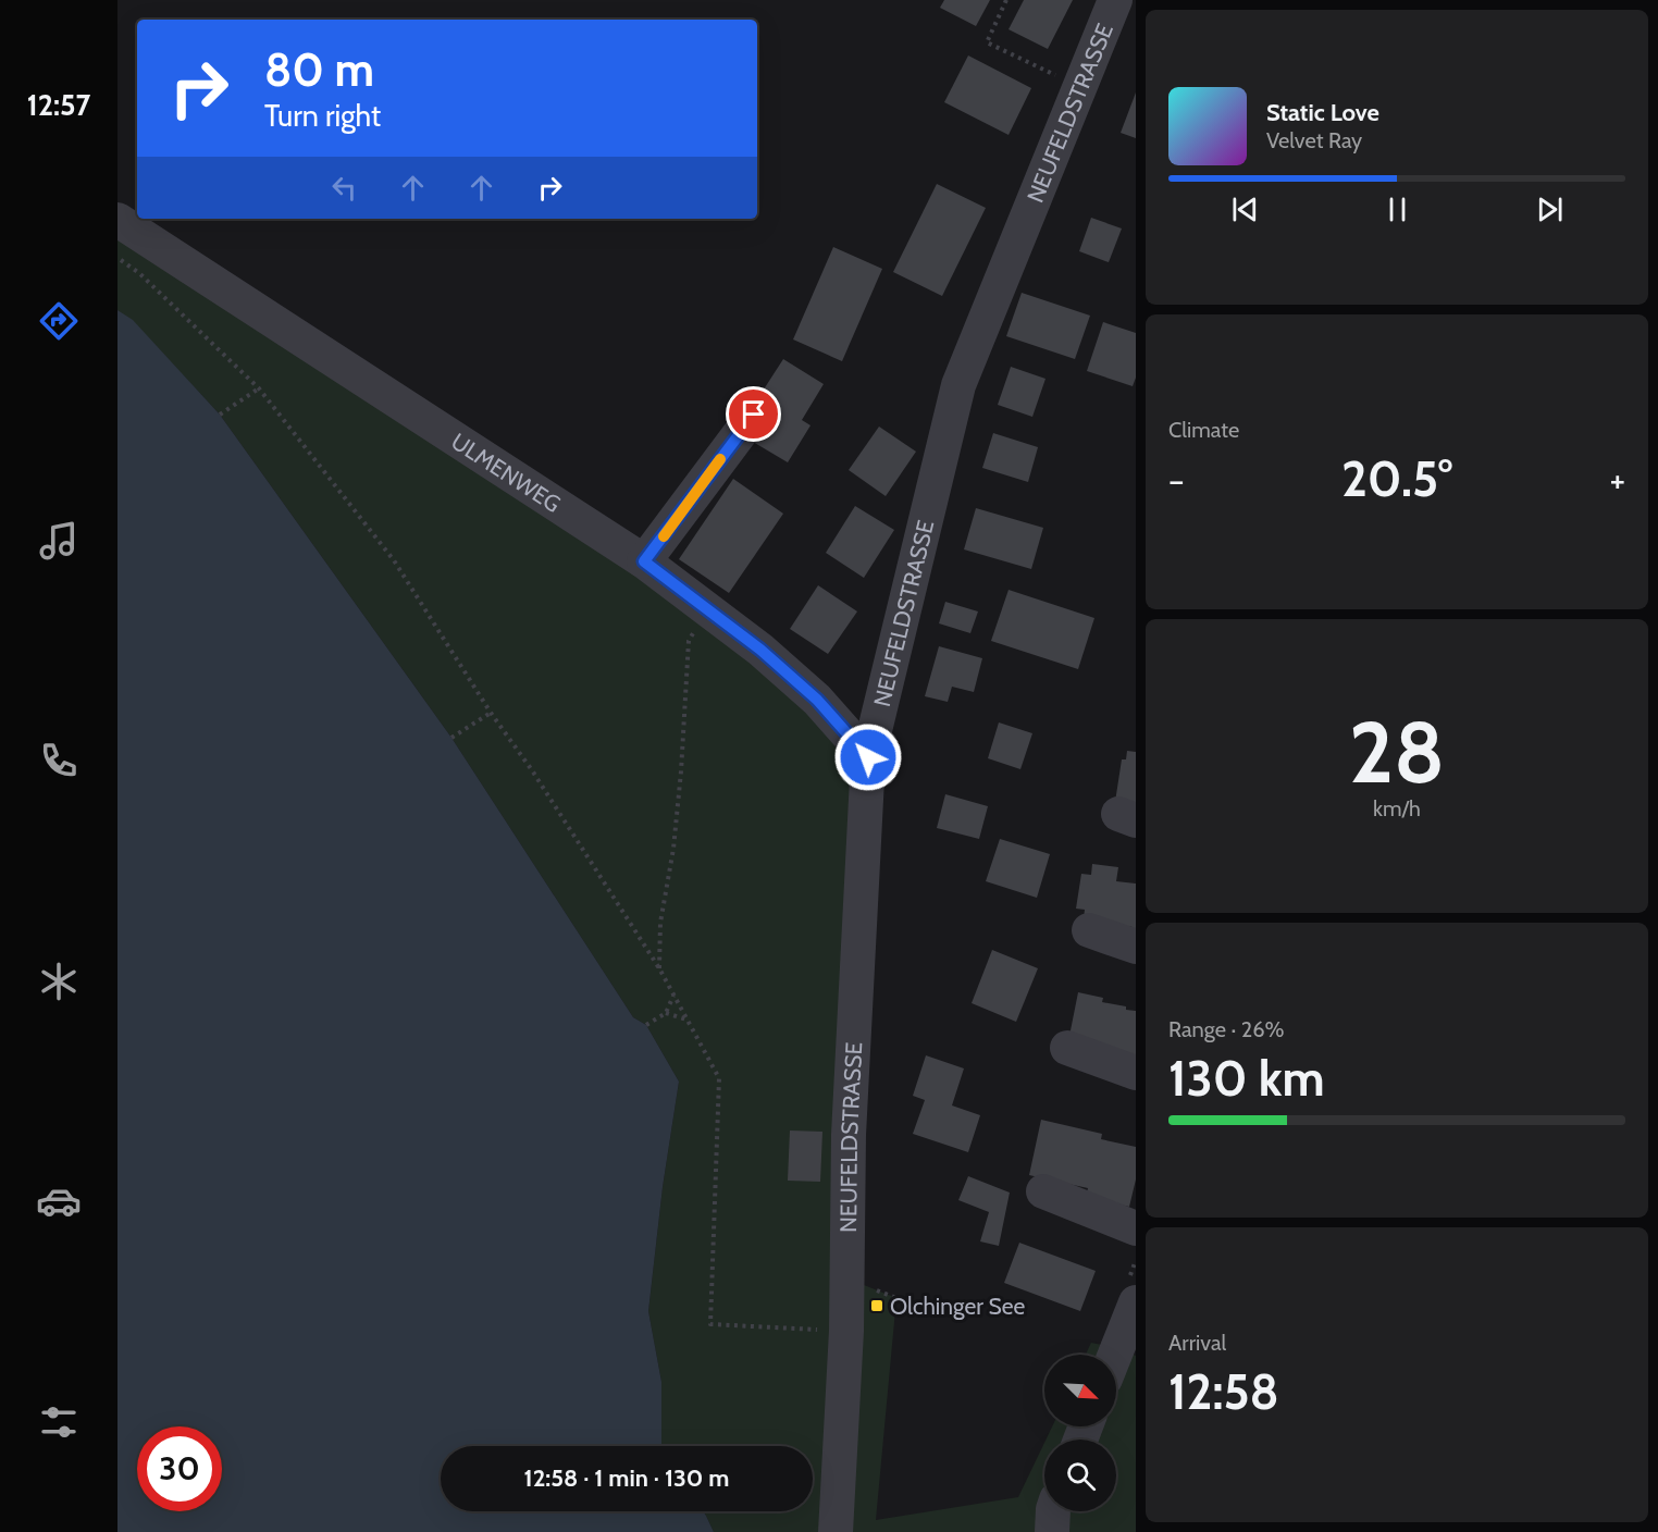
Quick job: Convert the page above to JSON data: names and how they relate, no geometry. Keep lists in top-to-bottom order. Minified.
{"streets":{"street":["NEUFELDSTRASSE","ULMENWEG"]},"crossings":[["NEUFELDSTRASSE","ULMENWEG"]],"places":{"transit":["Olchinger See"]},"north":"bottom right","page":{"tabs":"12:57","turn":["80 m","Turn right"],"song":["Static Love","Velvet Ray"],"tile":["Climate",["28","km/h"],["Range · 26%","130 km"],["Arrival","12:58"]],"heat":["−","20.5°","+"],"limit":"30","trip":"12:58 · 1 min · 130 m"}}
